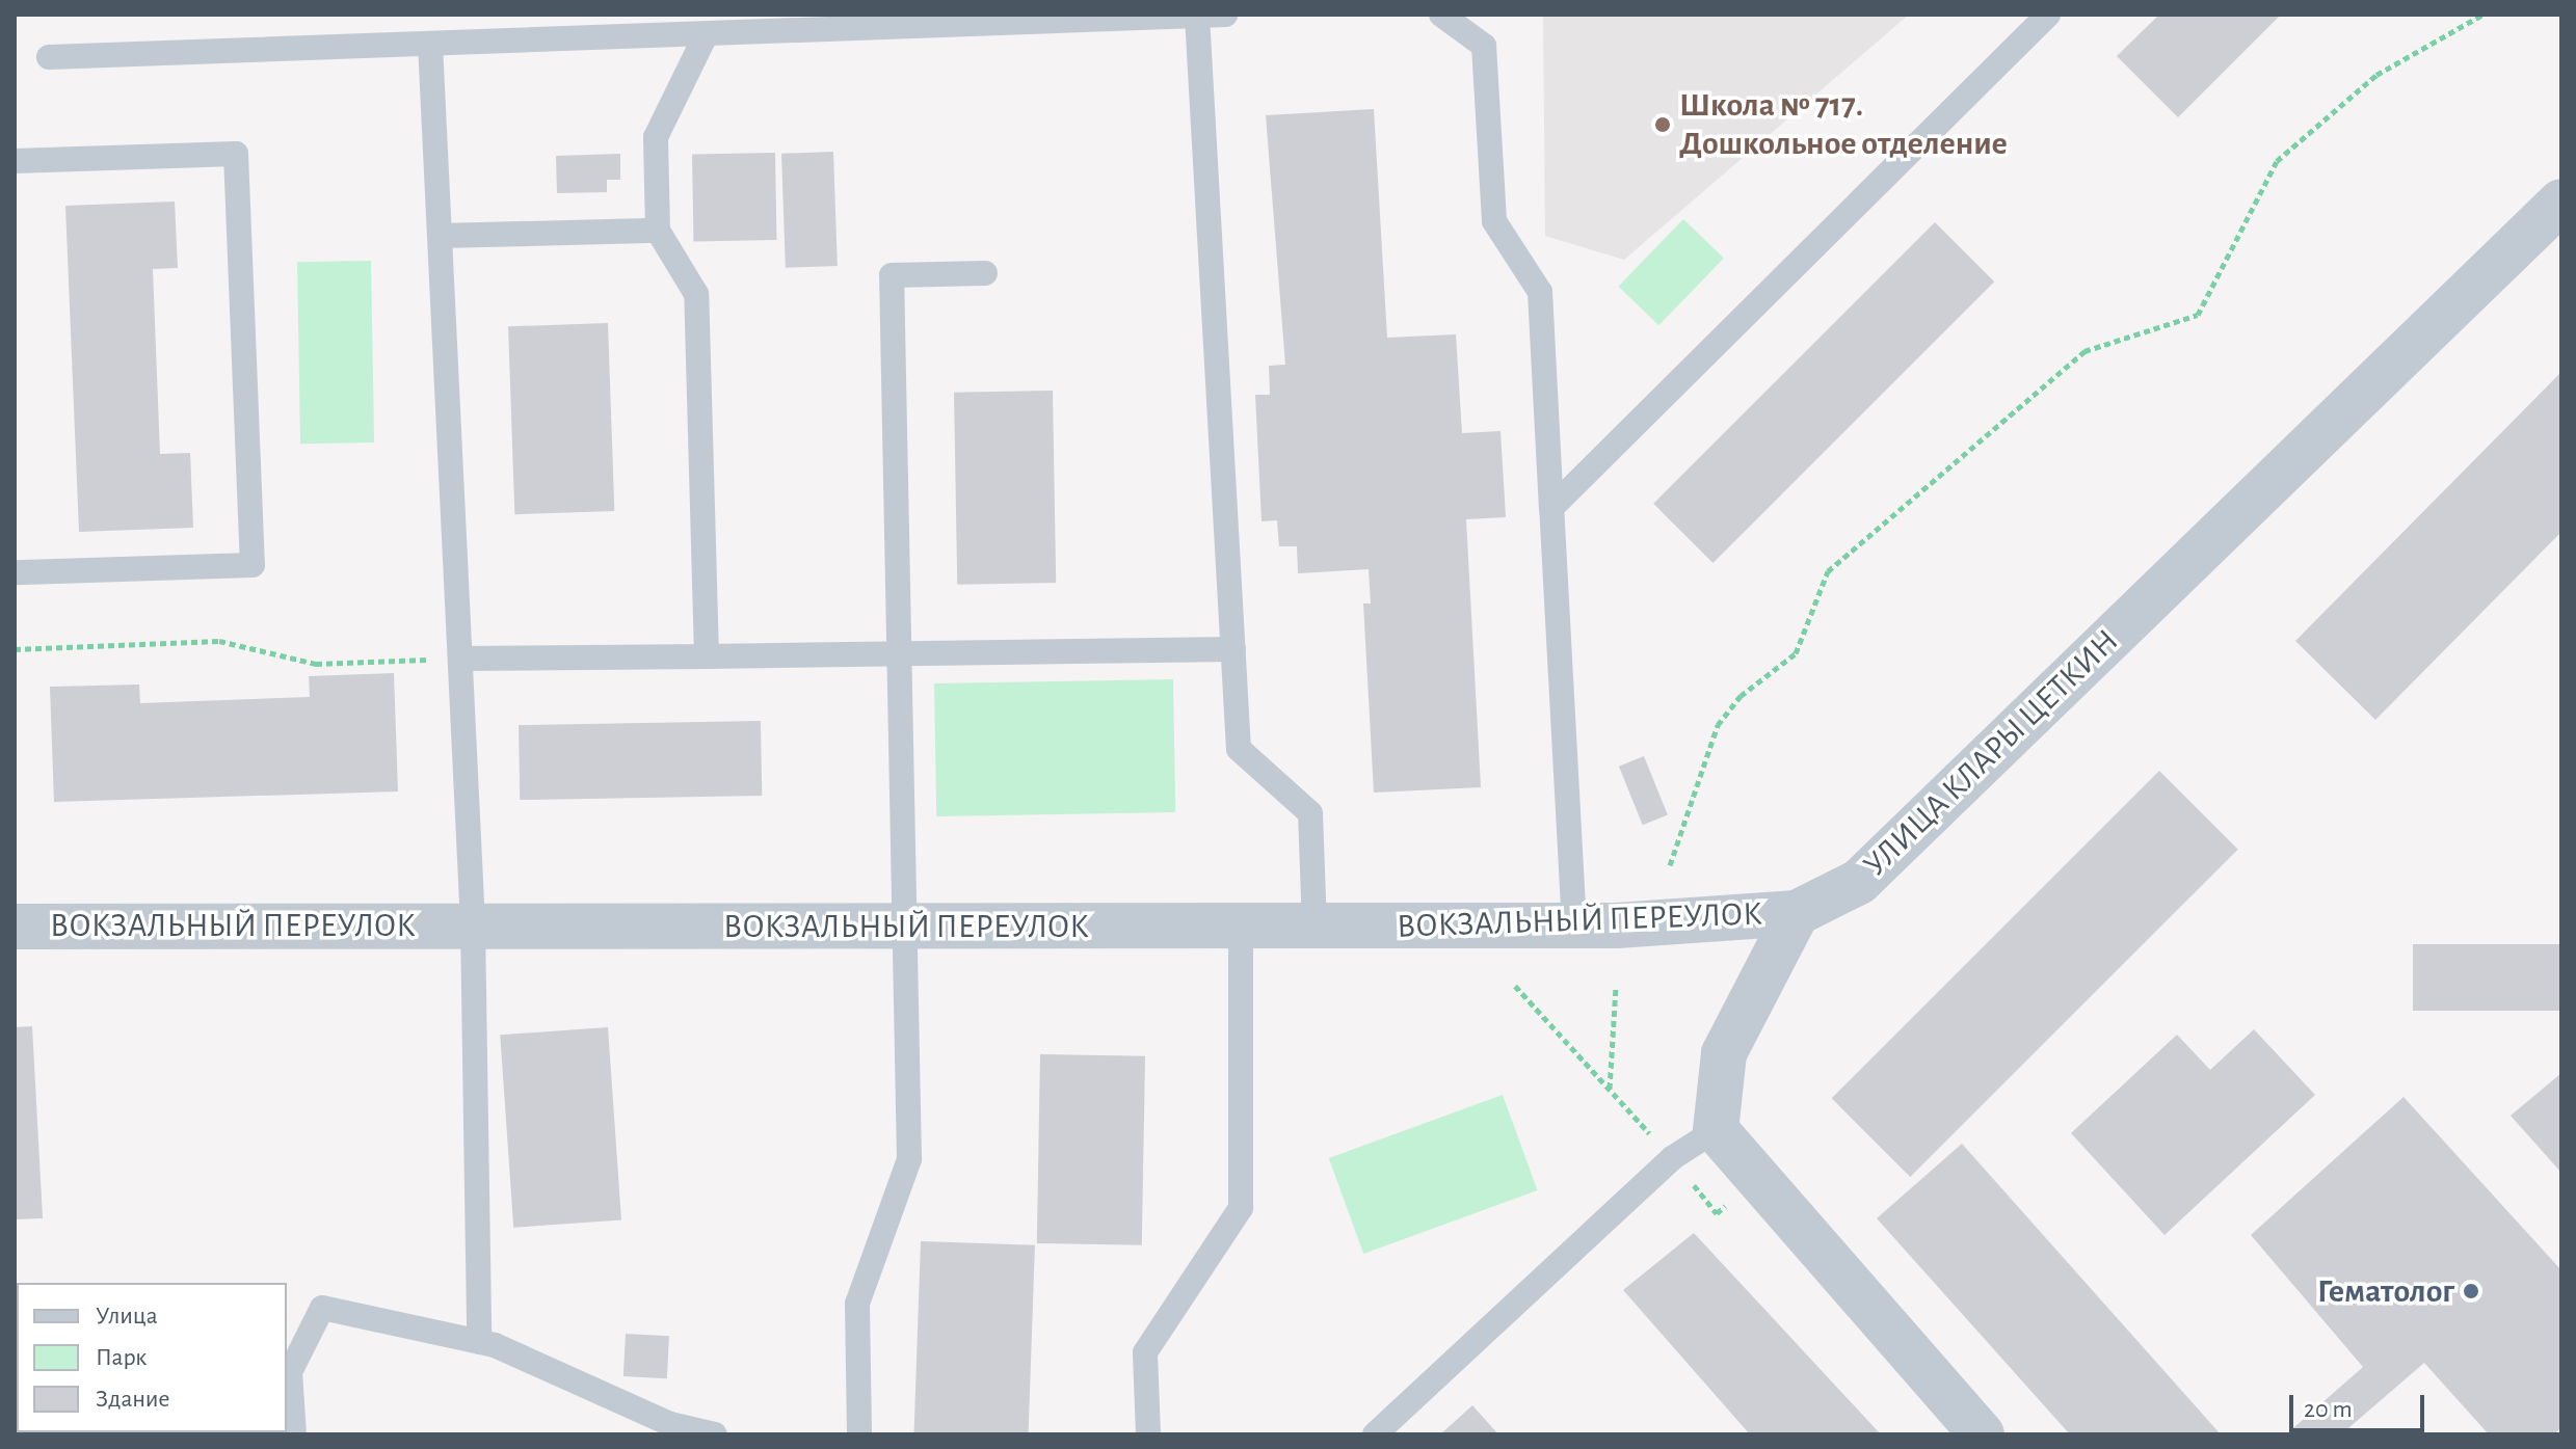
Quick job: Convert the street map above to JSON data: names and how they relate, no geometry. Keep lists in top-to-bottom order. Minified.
{"streets":{"street":["УЛИЦА КЛАРЫ ЦЕТКИН","ВОКЗАЛЬНЫЙ ПЕРЕУЛОК"]},"crossings":[["УЛИЦА КЛАРЫ ЦЕТКИН","ВОКЗАЛЬНЫЙ ПЕРЕУЛОК"]],"places":["Школа № 717. Дошкольное отделение","Гематолог"],"legend":["Улица","Парк","Здание"],"scale_bar":"20 m"}
